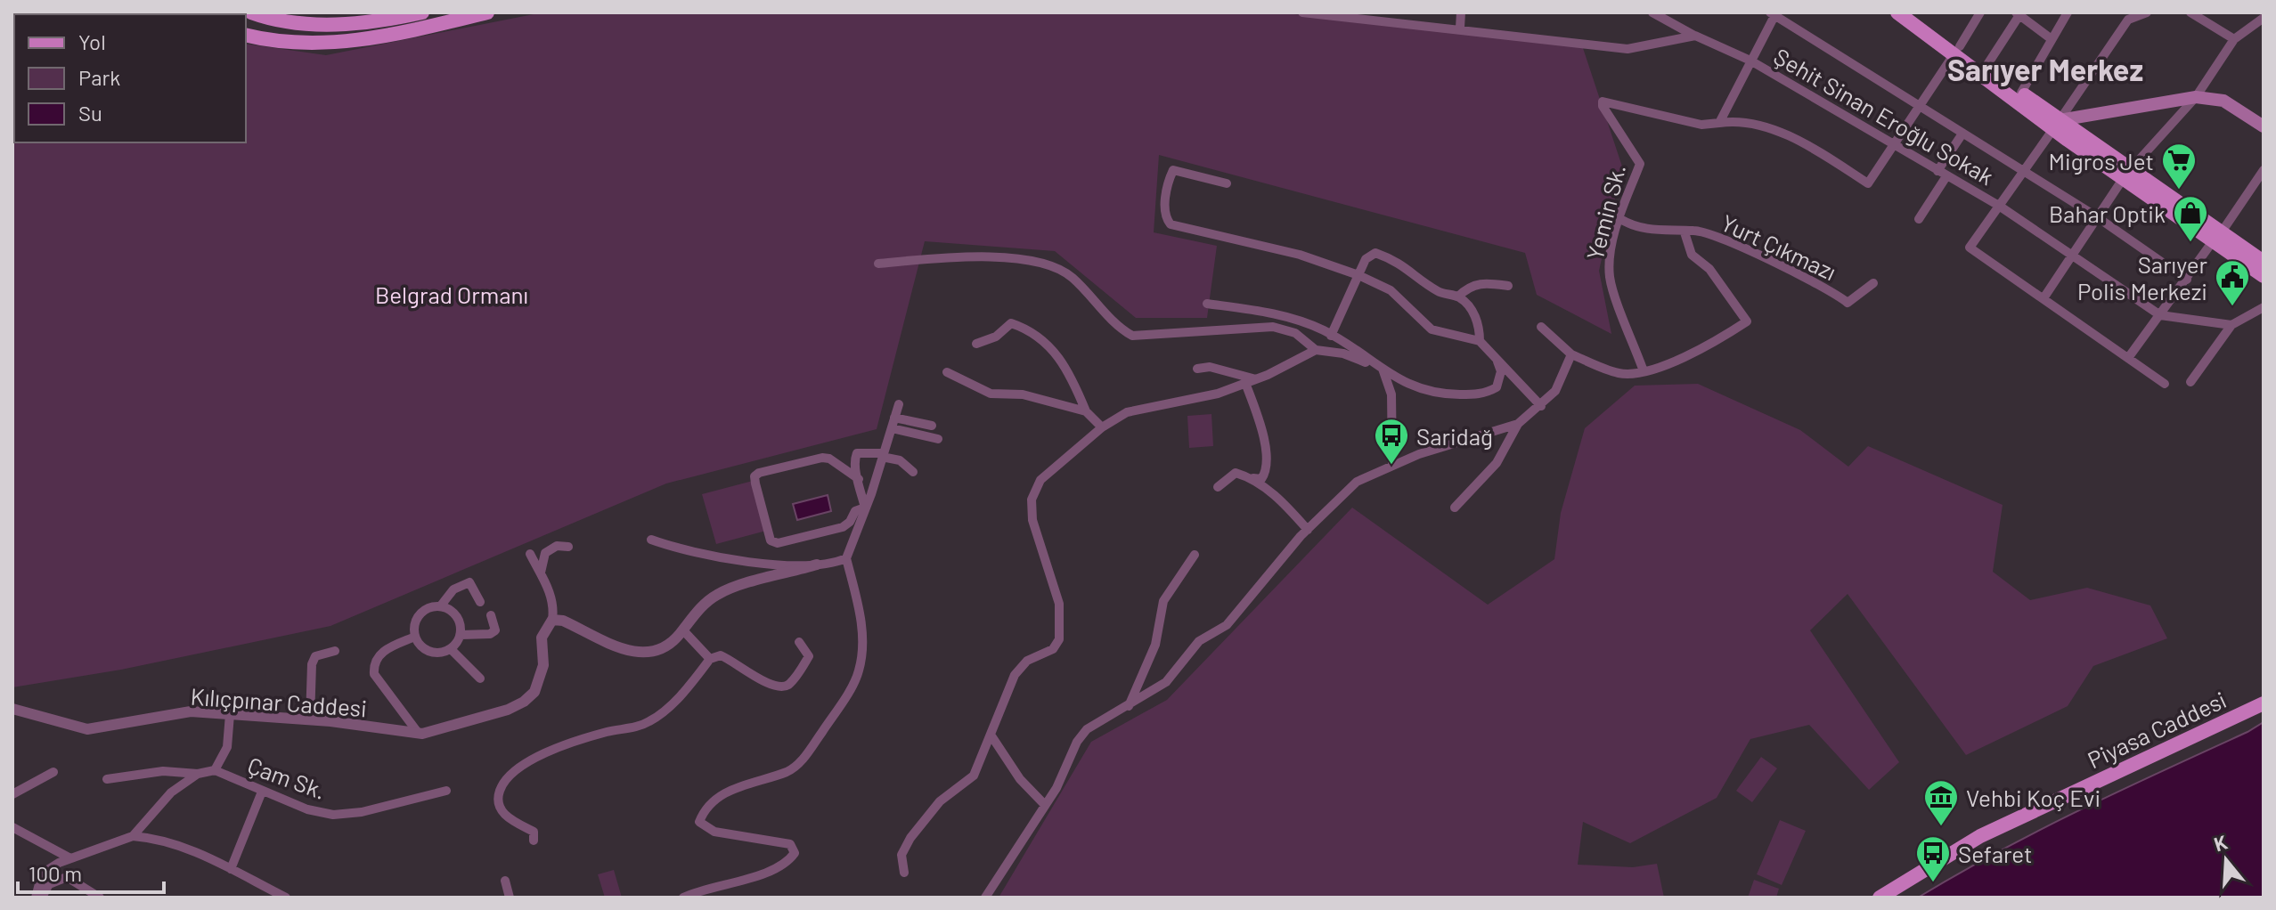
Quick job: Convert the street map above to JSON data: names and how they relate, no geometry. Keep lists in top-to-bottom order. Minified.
{"streets":{"main road":["Piyasa Caddesi"],"street":["Şehit Sinan Eroğlu Sokak","Yemin Sk.","Yurt Çıkmazı","Kılıçpınar Caddesi","Çam Sk."]},"crossings":[["Yemin Sk.","Yurt Çıkmazı"]],"districts":["Sarıyer Merkez"],"parks":["Belgrad Ormanı"],"places":{"supermarket":["Migros Jet"],"shop":["Bahar Optik"],"public building":["Sarıyer Polis Merkezi"],"bus stop":["Saridağ","Sefaret"],"museum":["Vehbi Koç Evi"]},"legend":["Yol","Park","Su"],"scale_bar":"100 m","north":"top"}
